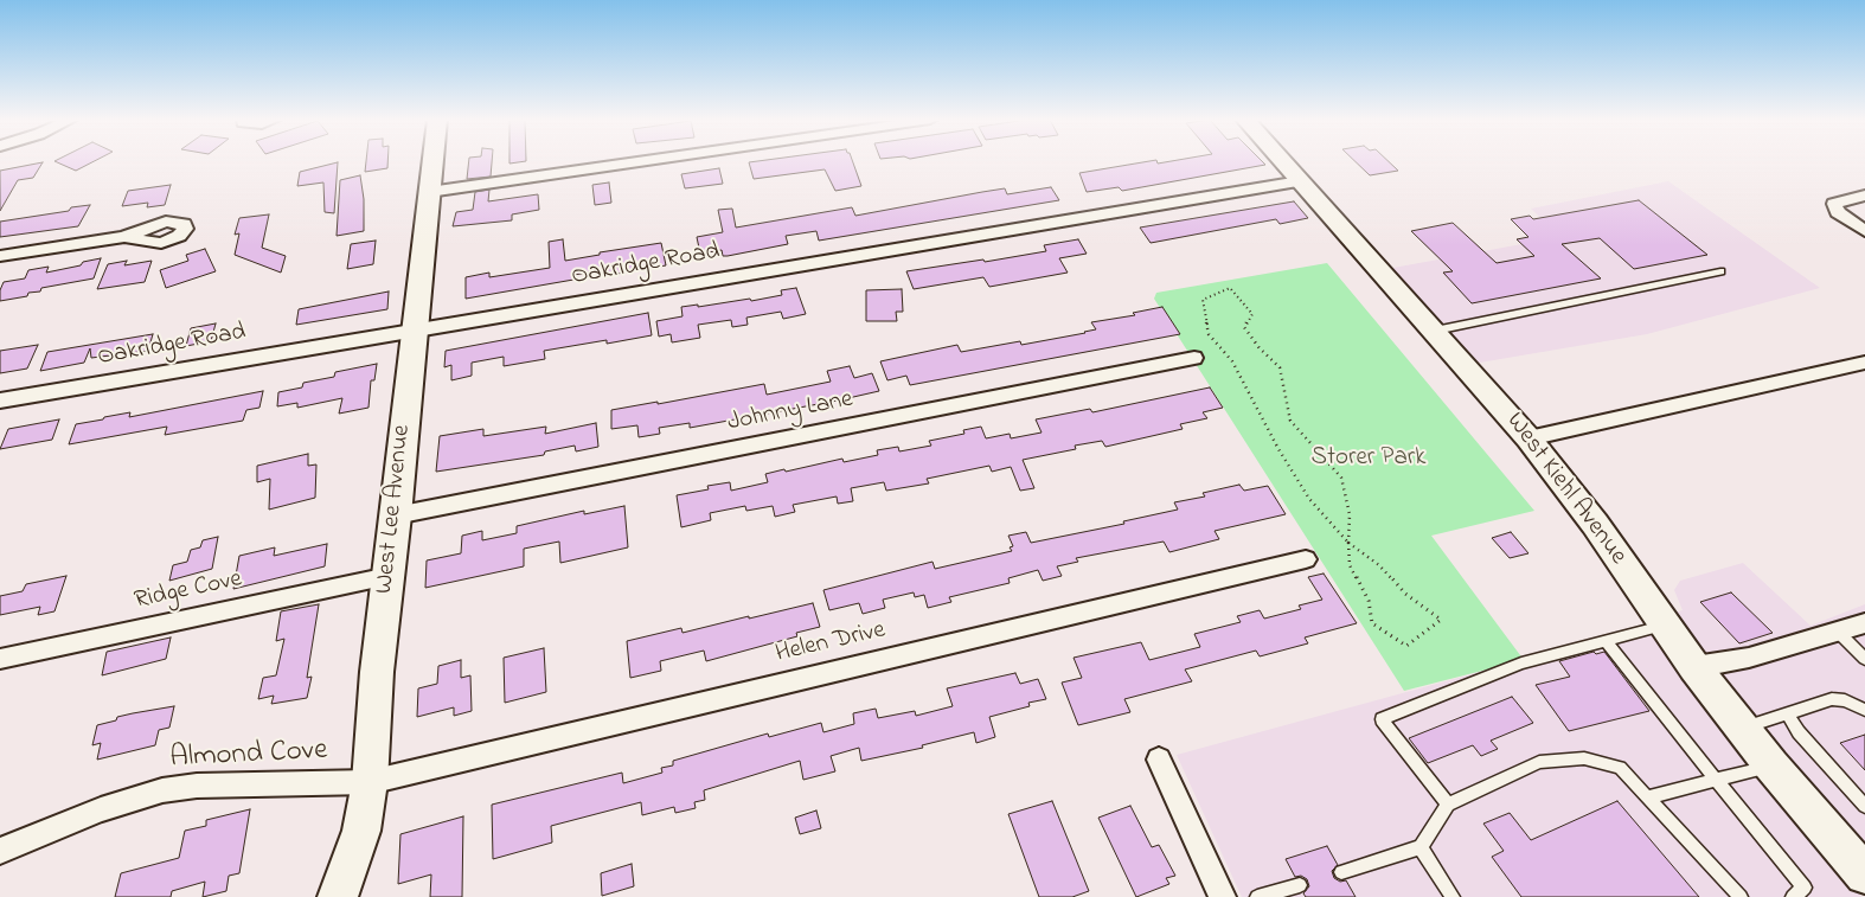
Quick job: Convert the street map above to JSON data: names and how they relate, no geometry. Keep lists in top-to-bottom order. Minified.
{"streets":{"street":["Oakridge Road","Johnny Lane","West Kiehl Avenue","West Lee Avenue","Ridge Cove","Helen Drive","Almond Cove"]},"crossings":[["Oakridge Road","West Kiehl Avenue"],["Oakridge Road","West Lee Avenue"],["Johnny Lane","West Lee Avenue"],["West Lee Avenue","Ridge Cove"],["West Lee Avenue","Helen Drive"],["West Lee Avenue","Almond Cove"],["Helen Drive","Almond Cove"]],"parks":["Storer Park"]}
